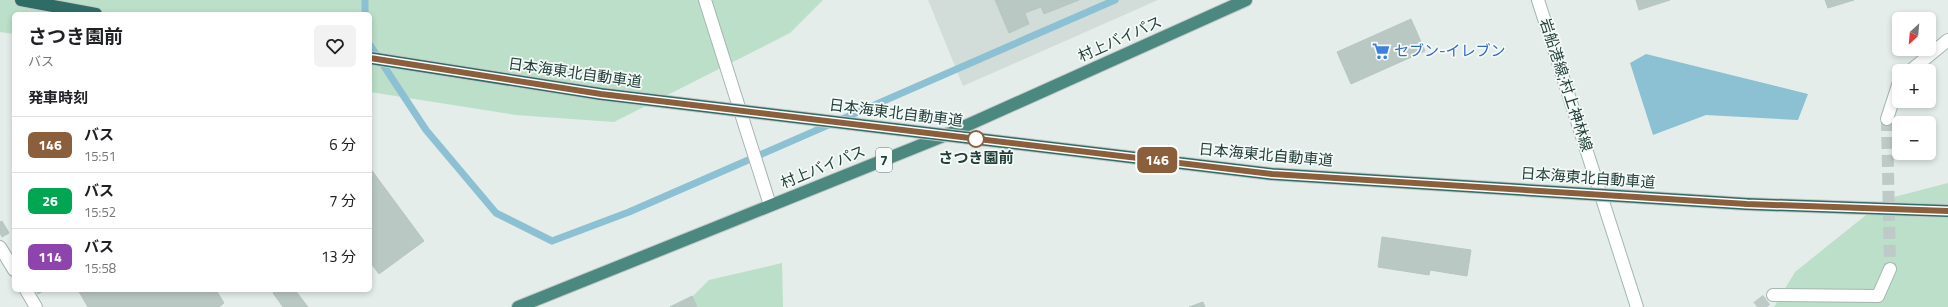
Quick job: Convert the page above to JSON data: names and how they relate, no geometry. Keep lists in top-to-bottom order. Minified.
{"streets":{"highway":["村上バイパス","日本海東北自動車道","7"],"street":["岩船港線;村上神林線"]},"places":{"supermarket":["セブン-イレブン"],"other":["さつき園前"]},"lines":["bus line 146"],"north":"bottom left","page":{"on_map":"146","map_buttons":["+","−"],"heading":[["さつき園前","バス"],"発車時刻"],"list":[{"mark":"146","name":"バス","note":"15:51","value":"6 分"},{"mark":"26","name":"バス","note":"15:52","value":"7 分"},{"mark":"114","name":"バス","note":"15:58","value":"13 分"}]}}
